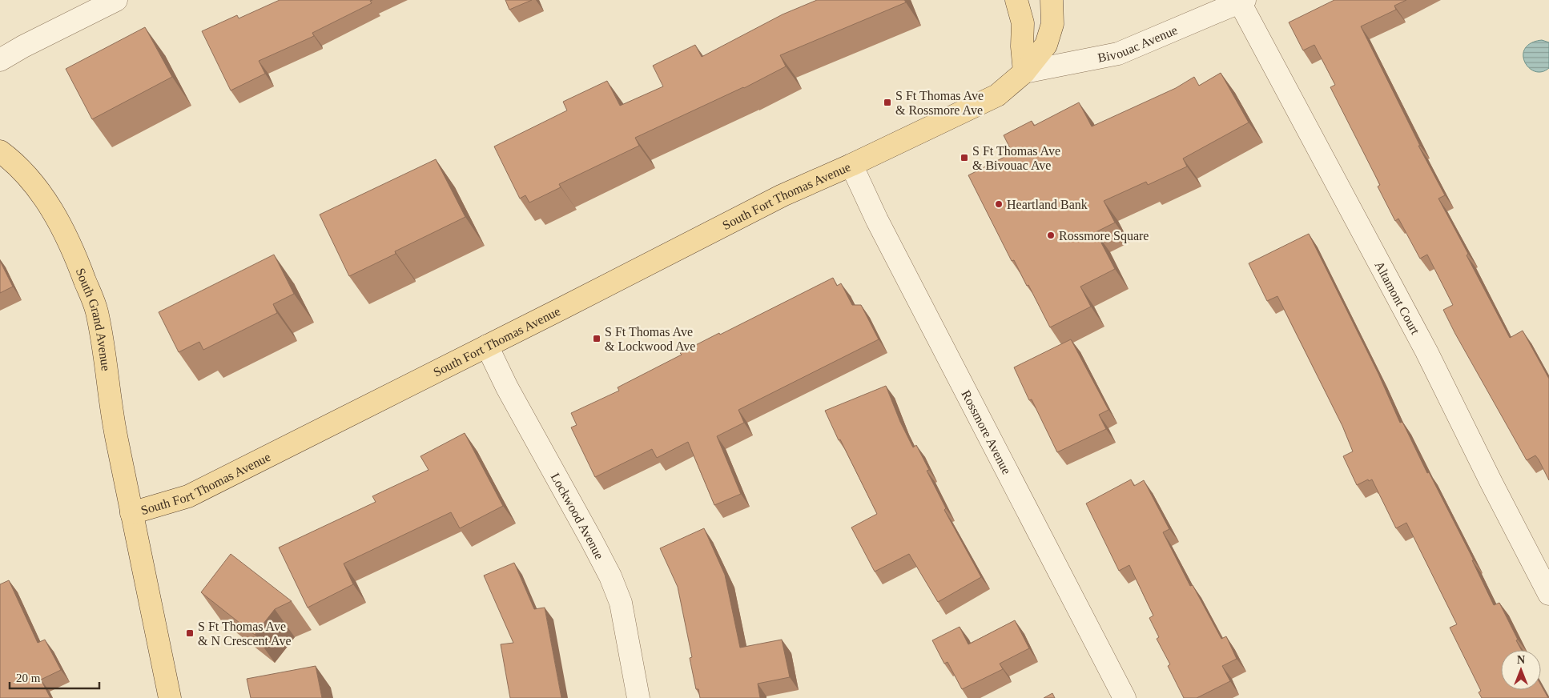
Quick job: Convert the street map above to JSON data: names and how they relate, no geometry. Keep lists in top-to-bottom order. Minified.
{"streets":{"main road":["South Fort Thomas Avenue","South Grand Avenue"],"street":["Bivouac Avenue","Altamont Court","Rossmore Avenue","Lockwood Avenue"]},"crossings":[["Bivouac Avenue","South Fort Thomas Avenue"],["Bivouac Avenue","Altamont Court"],["South Fort Thomas Avenue","South Grand Avenue"],["South Fort Thomas Avenue","Rossmore Avenue"],["South Fort Thomas Avenue","Lockwood Avenue"]],"places":{"transit":["S Ft Thomas Ave & Rossmore Ave","S Ft Thomas Ave & Bivouac Ave","S Ft Thomas Ave & Lockwood Ave","S Ft Thomas Ave & N Crescent Ave"],"other":["Heartland Bank","Rossmore Square"]},"scale_bar":"20 m","north":"top"}
